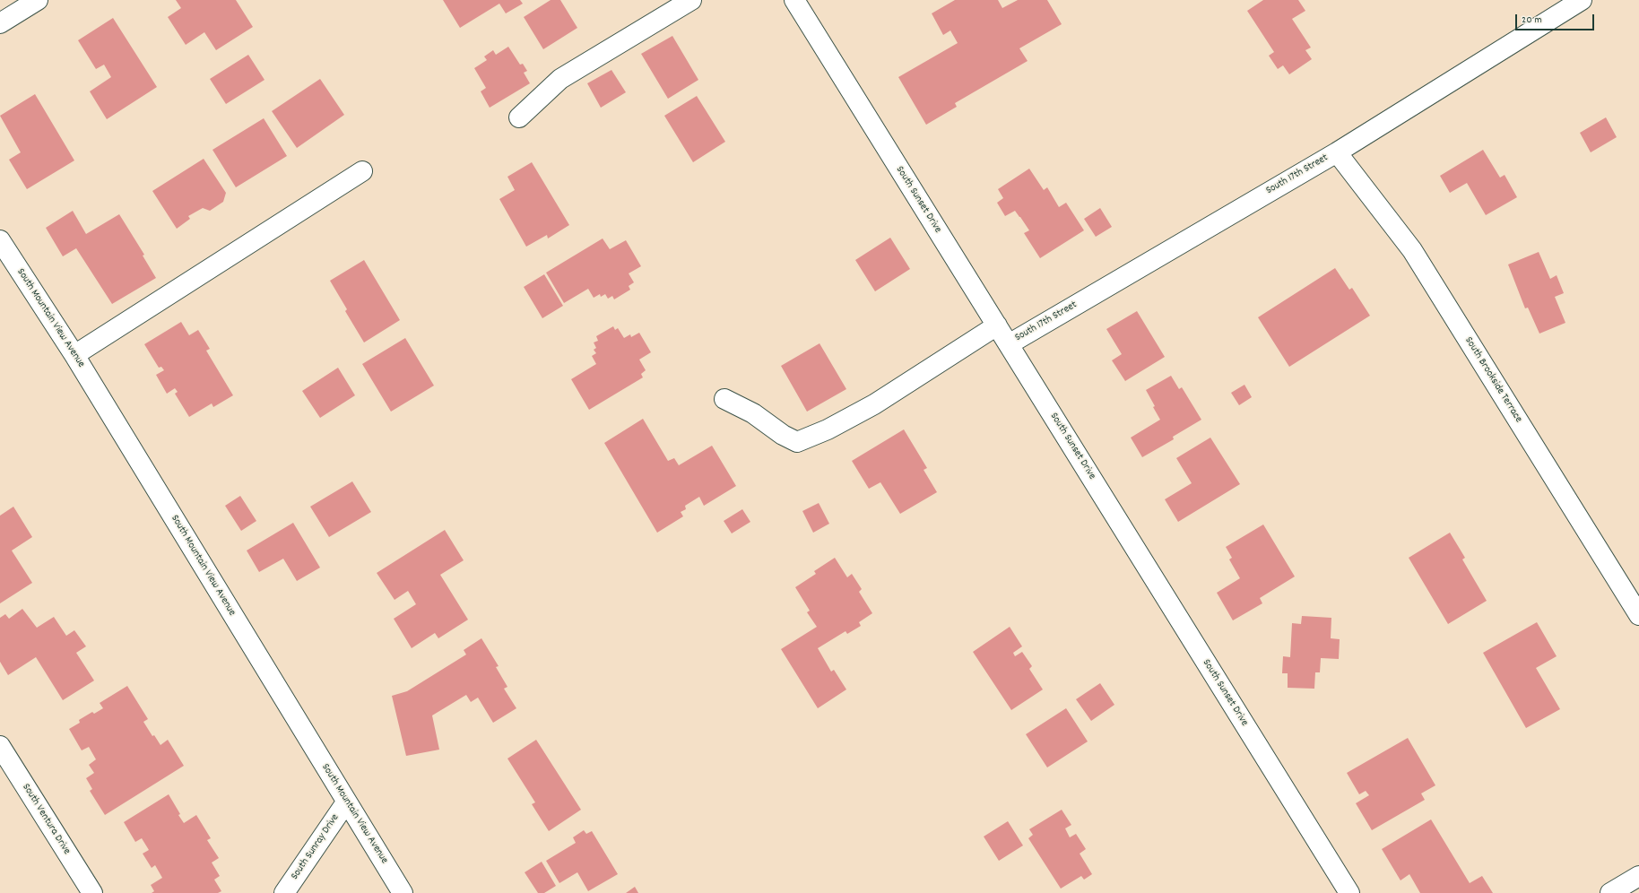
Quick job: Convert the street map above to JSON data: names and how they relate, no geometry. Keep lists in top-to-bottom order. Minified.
{"streets":{"street":["South 17th Street","South Sunset Drive","South Mountain View Avenue","South Brookside Terrace","South Ventura Drive","South Sunray Drive"]},"crossings":[["South 17th Street","South Sunset Drive"],["South 17th Street","South Brookside Terrace"],["South Mountain View Avenue","South Sunray Drive"]],"scale_bar":"20 m"}
